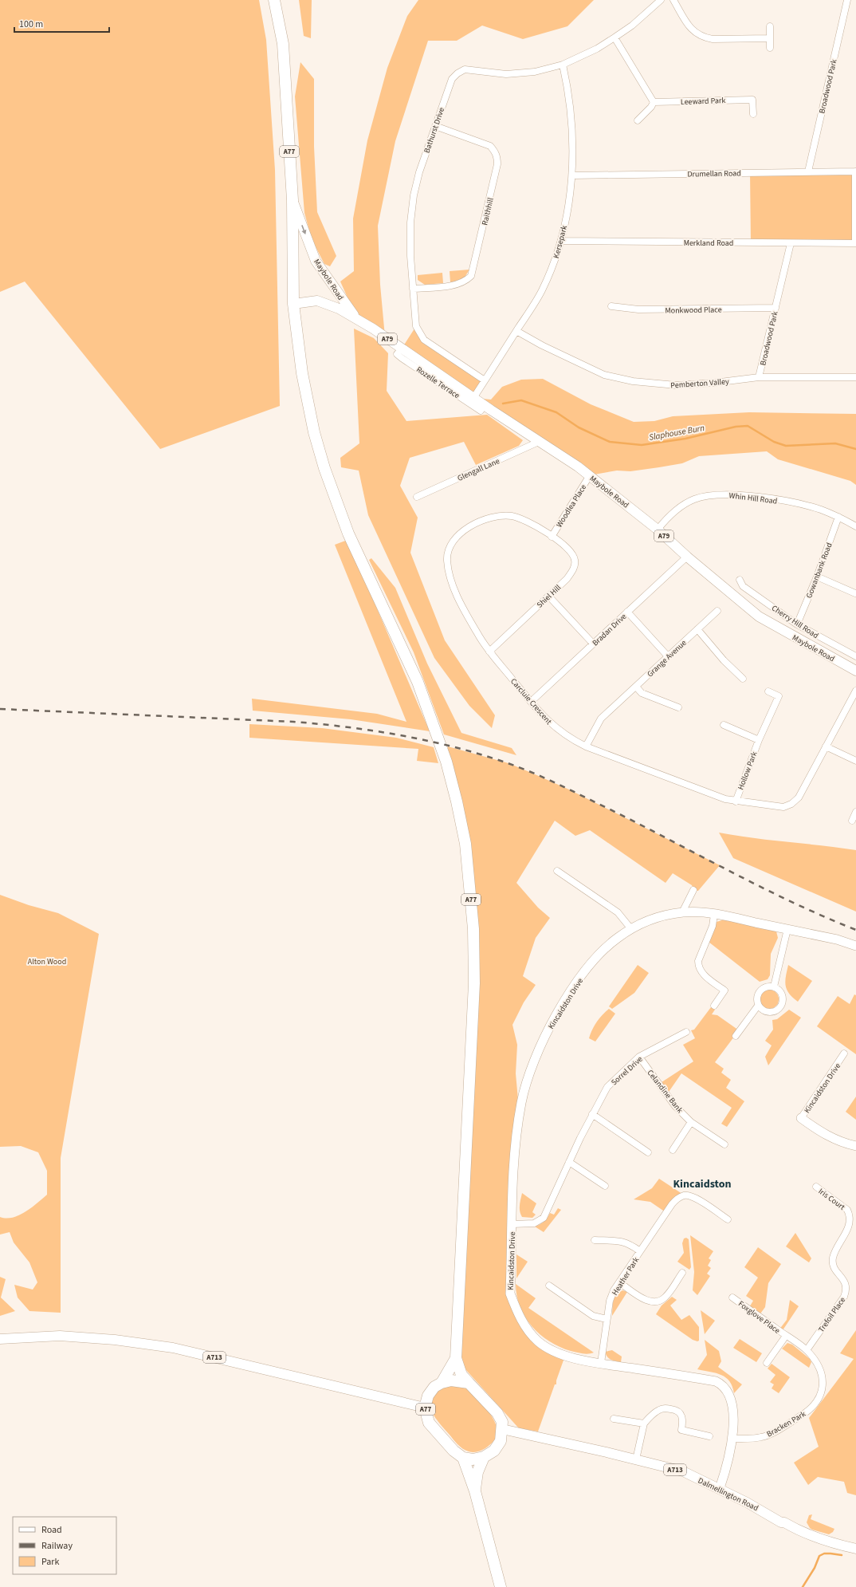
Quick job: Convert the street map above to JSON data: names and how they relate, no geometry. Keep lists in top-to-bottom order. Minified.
{"streets":{"highway":["A77"],"main road":["Maybole Road","A79","A713","Dalmellington Road"],"street":["Broadwood Park","Leeward Park","Bathurst Drive","Drumellan Road","Raithhill","Kersepark","Merkland Road","Monkwood Place","Rozelle Terrace","Pemberton Valley","Glengall Lane","Whin Hill Road","Woodlea Place","Gowanbank Road","Shiel Hill","Cherry Hill Road","Bradan Drive","Grange Avenue","Carcluie Crescent","Hollow Park","Kincaidston Drive","Sorrel Drive","Celandine Bank","Iris Court","Heather Park","Trefoil Place","Foxglove Place","Bracken Park"]},"crossings":[["Broadwood Park","Drumellan Road"],["Broadwood Park","Merkland Road"],["Broadwood Park","Monkwood Place"],["Broadwood Park","Pemberton Valley"],["Bathurst Drive","Raithhill"],["Bathurst Drive","Kersepark"],["A77","Maybole Road"],["A77","A713"],["A77","Dalmellington Road"],["Drumellan Road","Kersepark"],["Kersepark","Merkland Road"],["Kersepark","Maybole Road"],["Kersepark","Pemberton Valley"],["Maybole Road","Rozelle Terrace"],["Maybole Road","Glengall Lane"],["Maybole Road","Whin Hill Road"],["Maybole Road","Woodlea Place"],["Maybole Road","Bradan Drive"],["Whin Hill Road","Gowanbank Road"],["Woodlea Place","Shiel Hill"],["Woodlea Place","Carcluie Crescent"],["Gowanbank Road","Cherry Hill Road"],["Shiel Hill","Carcluie Crescent"],["Bradan Drive","Carcluie Crescent"],["Grange Avenue","Carcluie Crescent"],["Carcluie Crescent","Hollow Park"],["Kincaidston Drive","Sorrel Drive"],["Kincaidston Drive","Heather Park"],["Kincaidston Drive","Bracken Park"],["Kincaidston Drive","Dalmellington Road"],["Sorrel Drive","Celandine Bank"],["Iris Court","Trefoil Place"],["Trefoil Place","Foxglove Place"],["Trefoil Place","Bracken Park"],["Foxglove Place","Bracken Park"],["A713","Dalmellington Road"]],"districts":["Kincaidston"],"water":["Slaphouse Burn"],"parks":["Alton Wood"],"legend":["Road","Railway","Park"],"scale_bar":"100 m"}
